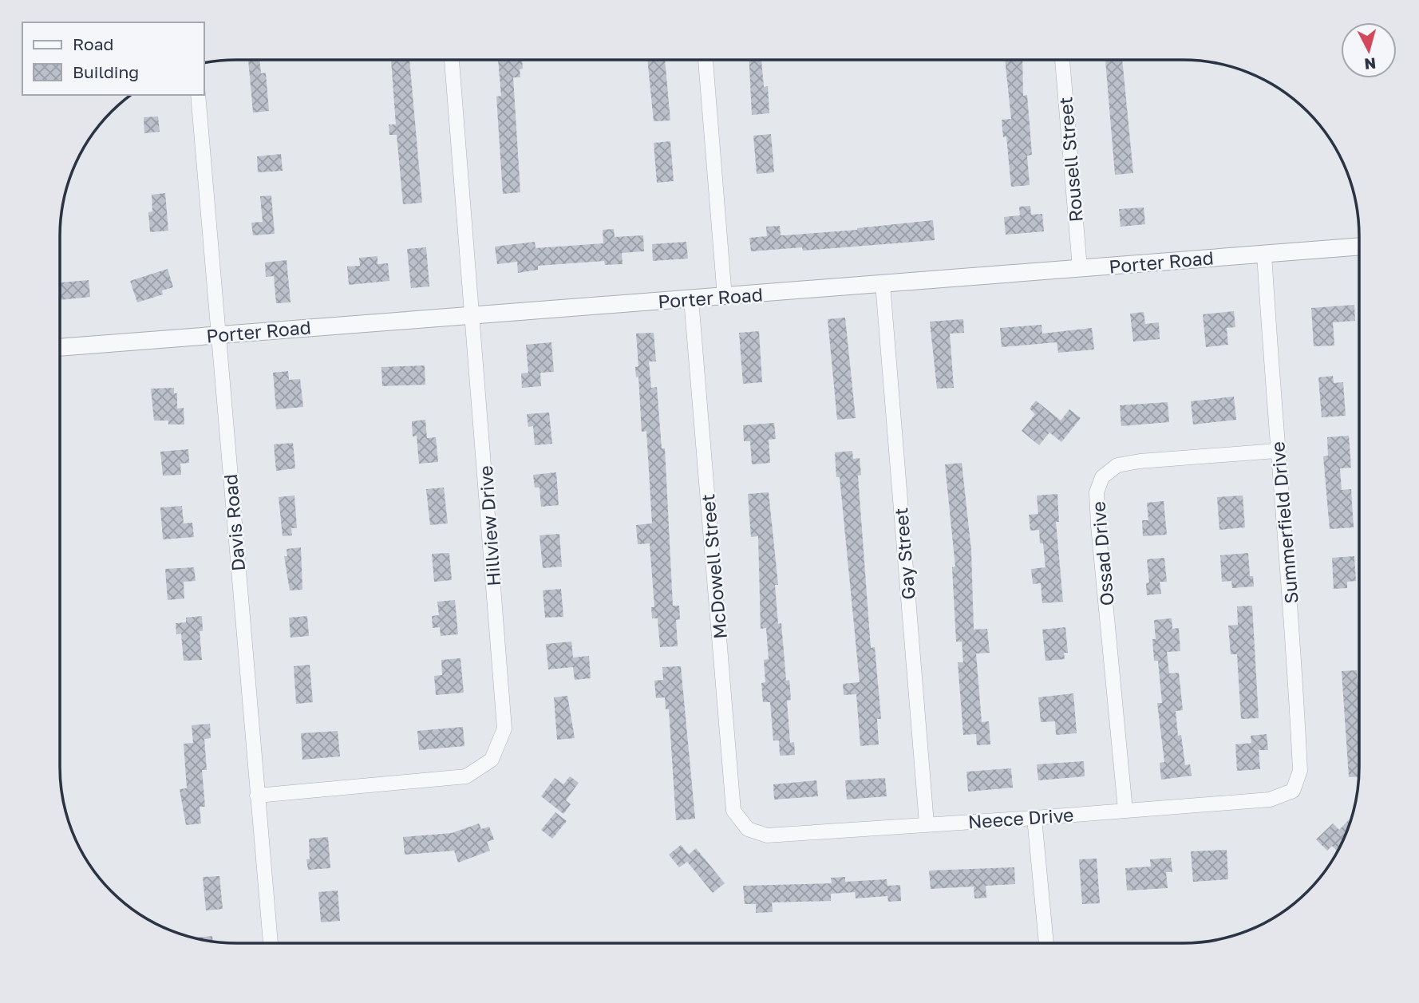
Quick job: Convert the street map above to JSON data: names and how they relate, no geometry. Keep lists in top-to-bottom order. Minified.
{"streets":{"street":["Rousell Street","Porter Road","Davis Road","Summerfield Drive","Hillview Drive","Gay Street","Ossad Drive","McDowell Street","Neece Drive"]},"crossings":[["Rousell Street","Porter Road"],["Porter Road","Davis Road"],["Porter Road","Summerfield Drive"],["Porter Road","Hillview Drive"],["Porter Road","Gay Street"],["Porter Road","McDowell Street"],["Davis Road","Hillview Drive"],["Summerfield Drive","Ossad Drive"],["Summerfield Drive","Neece Drive"],["Gay Street","Neece Drive"],["Ossad Drive","Neece Drive"],["McDowell Street","Neece Drive"]],"legend":["Road","Building"],"north":"bottom"}
